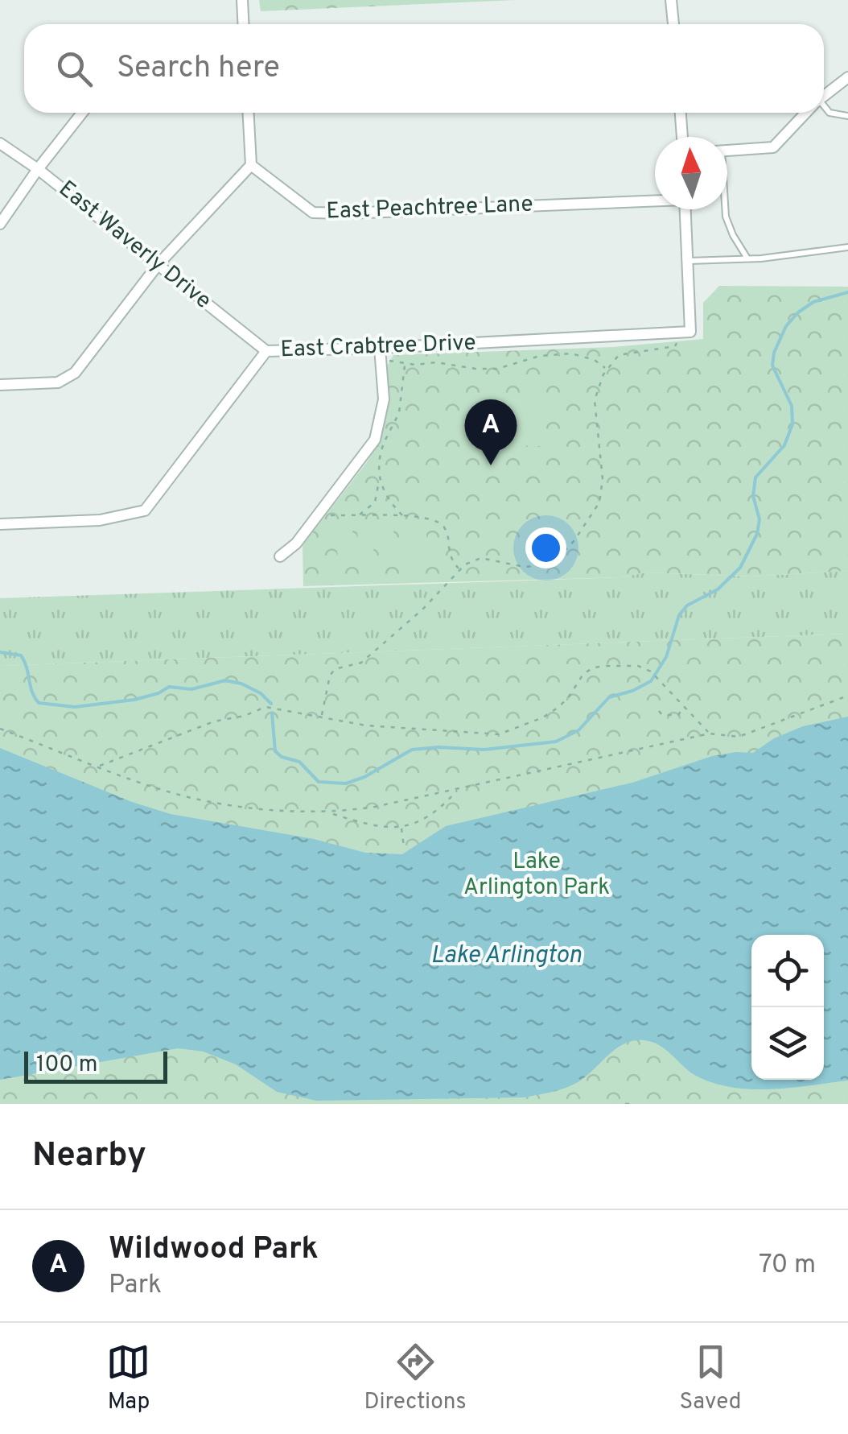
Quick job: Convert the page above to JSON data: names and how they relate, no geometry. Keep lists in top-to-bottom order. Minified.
{"streets":{"street":["East Peachtree Lane","East Waverly Drive","East Crabtree Drive"]},"crossings":[["East Waverly Drive","East Crabtree Drive"]],"water":["Lake Arlington"],"parks":["Lake Arlington Park"],"scale_bar":"100 m","north":"top","page":{"search":"Search here","pins":"A","scale":"100 m","heading":"Nearby","list":[{"mark":"A","name":"Wildwood Park","note":"Park","value":"70 m"}],"nav":["Map","Directions","Saved"]}}
